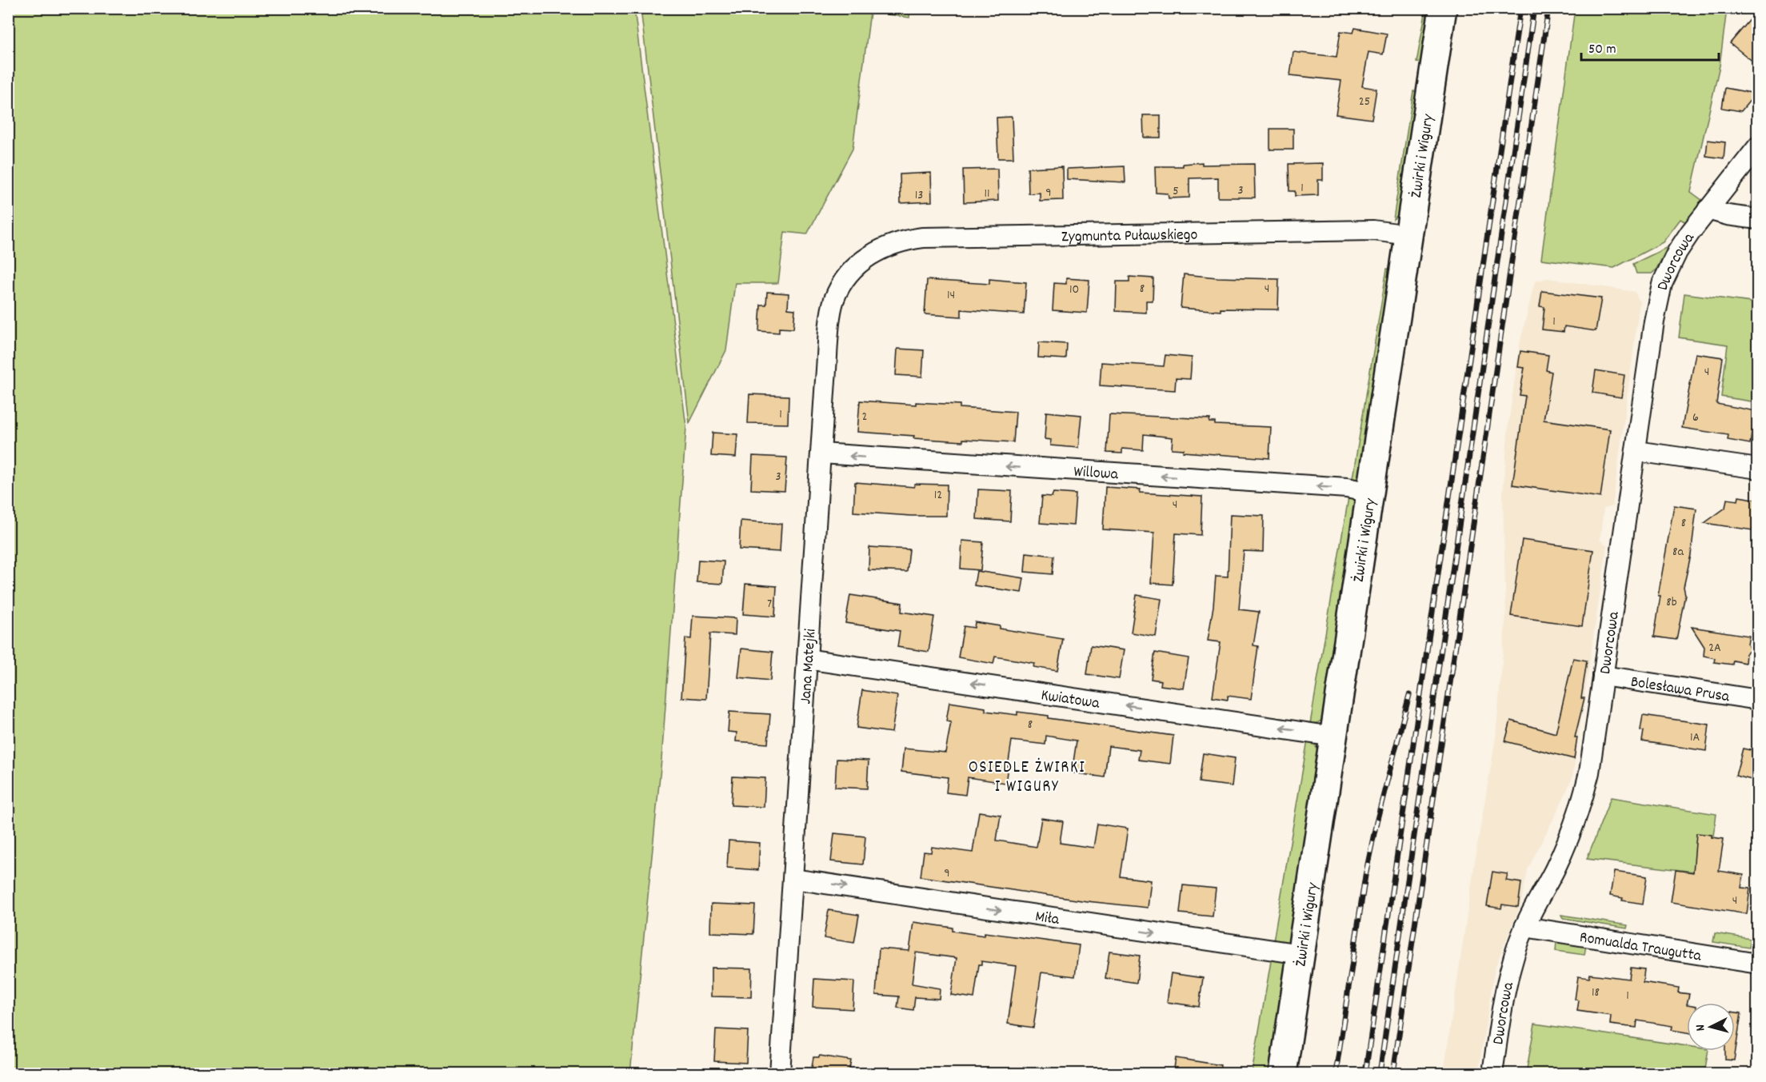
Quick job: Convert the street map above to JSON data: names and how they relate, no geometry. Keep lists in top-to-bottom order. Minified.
{"streets":{"main road":["Żwirki i Wigury"],"street":["Zygmunta Puławskiego","Dworcowa","Willowa","Jana Matejki","Bolesława Prusa","Kwiatowa","Miła","Romualda Traugutta"]},"crossings":[["Żwirki i Wigury","Zygmunta Puławskiego"],["Żwirki i Wigury","Willowa"],["Żwirki i Wigury","Kwiatowa"],["Żwirki i Wigury","Miła"],["Zygmunta Puławskiego","Jana Matejki"],["Dworcowa","Bolesława Prusa"],["Dworcowa","Romualda Traugutta"],["Willowa","Jana Matejki"],["Jana Matejki","Kwiatowa"],["Jana Matejki","Miła"]],"one_way":["Willowa","Kwiatowa","Miła"],"districts":["OSIEDLE ŻWIRKI I WIGURY"],"house_numbers":["25","1","3","5","9","11","13","8","4","10","14","1","4","1","2","6","3","12","4","8","8a","8b","7","2A","8","1A","9","4","18","1"],"scale_bar":"50 m","north":"left"}
